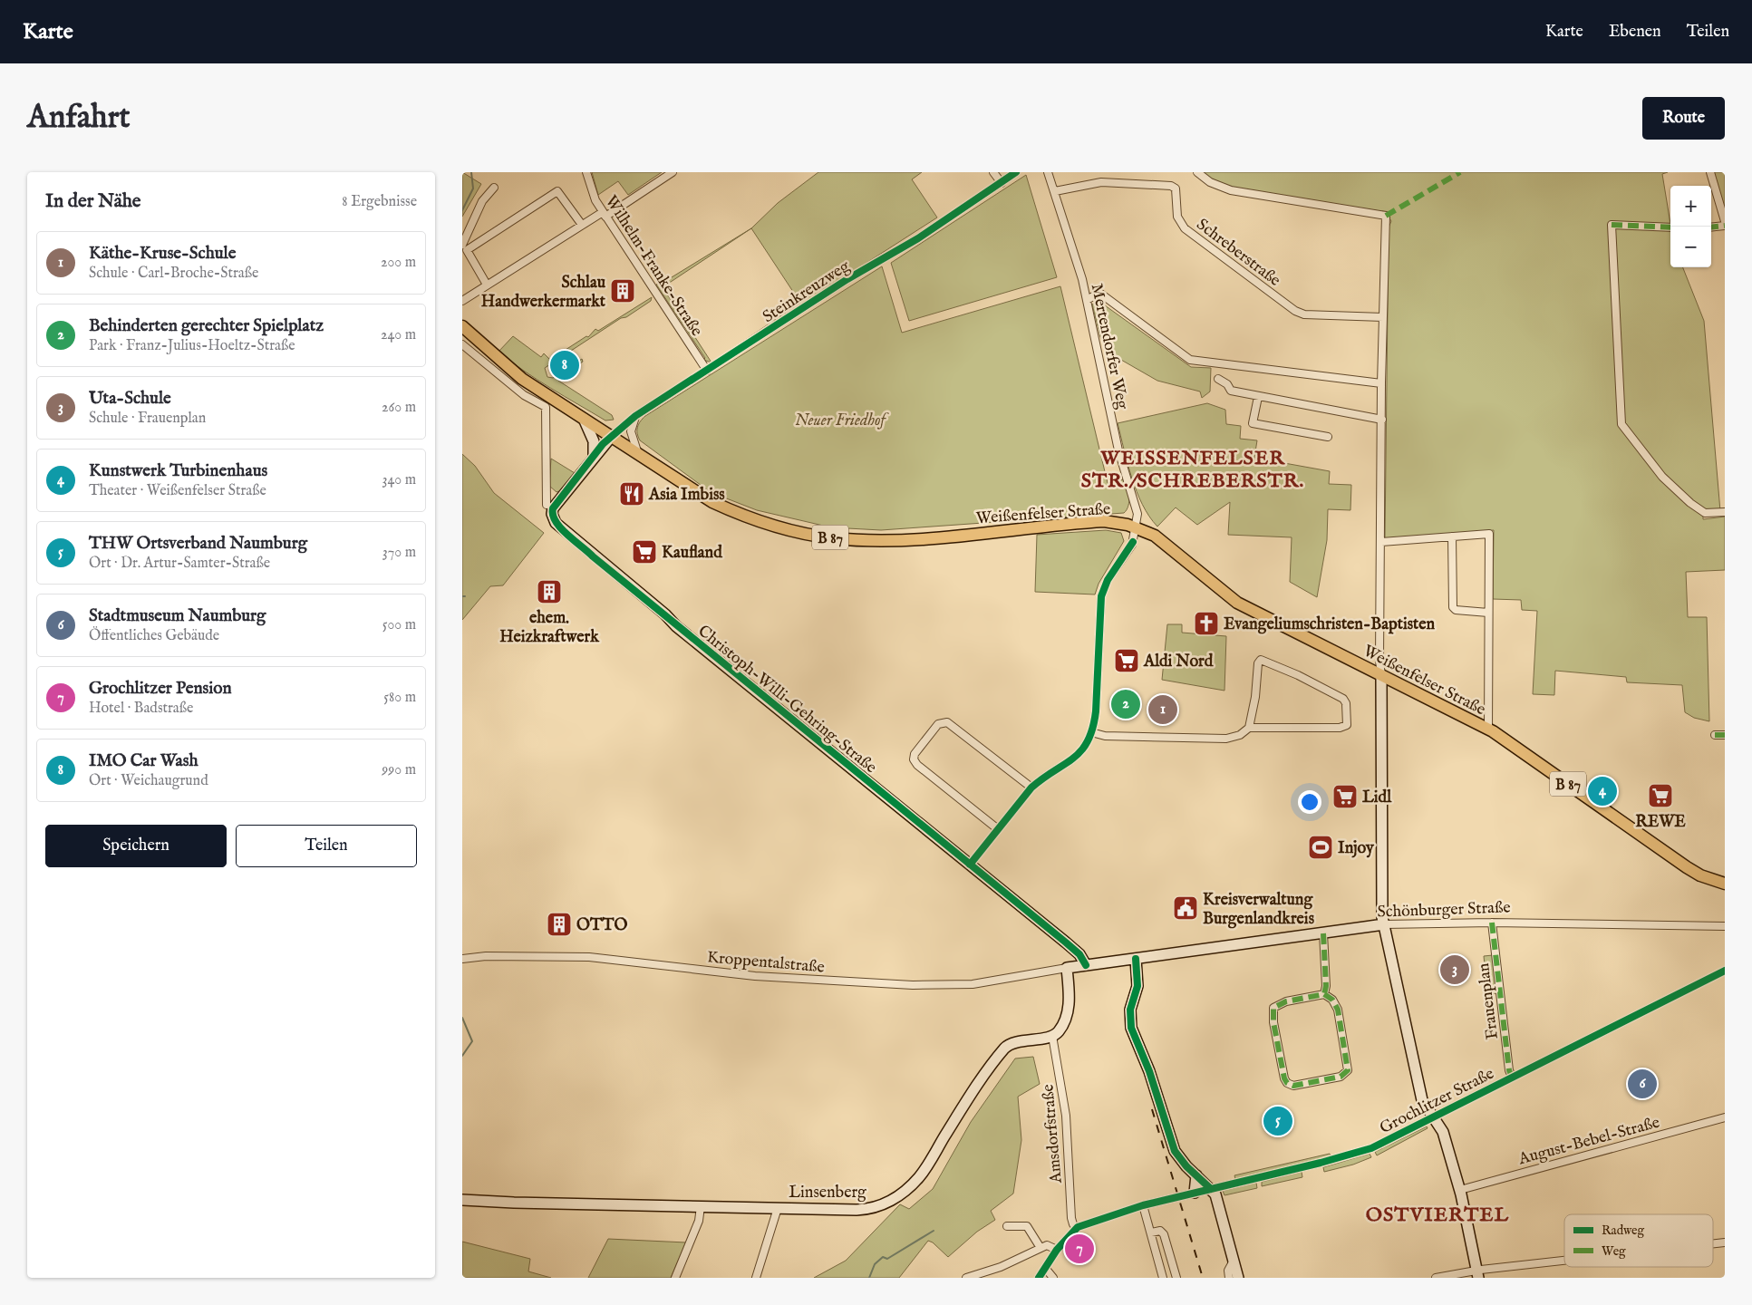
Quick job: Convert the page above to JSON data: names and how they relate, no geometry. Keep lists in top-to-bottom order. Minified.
{"streets":{"main road":["Weißenfelser Straße","B 87","Christoph-Willi-Gehring-Straße","Schönburger Straße","Linsenberg"],"street":["Schreberstraße","Wilhelm-Franke-Straße","Steinkreuzweg","Mertendorfer Weg","Kroppentalstraße","Frauenplan","Grochlitzer Straße","Amsdorfstraße","August-Bebel-Straße"]},"crossings":[["Schreberstraße","Mertendorfer Weg"],["Wilhelm-Franke-Straße","Steinkreuzweg"],["Steinkreuzweg","B 87"],["Steinkreuzweg","Christoph-Willi-Gehring-Straße"],["Mertendorfer Weg","Weißenfelser Straße"],["Weißenfelser Straße","B 87"],["B 87","Christoph-Willi-Gehring-Straße"],["Christoph-Willi-Gehring-Straße","Schönburger Straße"],["Schönburger Straße","Frauenplan"],["Frauenplan","Grochlitzer Straße"],["Grochlitzer Straße","Amsdorfstraße"],["Amsdorfstraße","Linsenberg"]],"districts":["WEISSENFELSER STR./SCHREBERSTR.","OSTVIERTEL"],"parks":["Neuer Friedhof"],"places":{"building":["Schlau Handwerkermarkt","ehem. Heizkraftwerk","OTTO"],"restaurant":["Asia Imbiss"],"supermarket":["Kaufland","Aldi Nord","REWE","Lidl"],"church":["Evangeliumschristen-Baptisten"],"sports":["Injoy"],"public building":["Kreisverwaltung Burgenlandkreis"]},"legend":["Radweg","Weg"],"page":{"header":"Karte","nav":["Karte","Ebenen","Teilen"],"buttons":["Route",["Speichern","Teilen"]],"title":"Anfahrt","heading":["In der Nähe","8 Ergebnisse"],"map_buttons":["+","−"],"list":[{"mark":"1","name":"Käthe-Kruse-Schule","note":"Schule · Carl-Broche-Straße","value":"200 m"},{"mark":"2","name":"Behinderten gerechter Spielplatz","note":"Park · Franz-Julius-Hoeltz-Straße","value":"240 m"},{"mark":"3","name":"Uta-Schule","note":"Schule · Frauenplan","value":"260 m"},{"mark":"4","name":"Kunstwerk Turbinenhaus","note":"Theater · Weißenfelser Straße","value":"340 m"},{"mark":"5","name":"THW Ortsverband Naumburg","note":"Ort · Dr. Artur-Samter-Straße","value":"370 m"},{"mark":"6","name":"Stadtmuseum Naumburg","note":"Öffentliches Gebäude","value":"500 m"},{"mark":"7","name":"Grochlitzer Pension","note":"Hotel · Badstraße","value":"580 m"},{"mark":"8","name":"IMO Car Wash","note":"Ort · Weichaugrund","value":"990 m"}],"pins":["8","2","1","4","3","6","5","7"]}}
